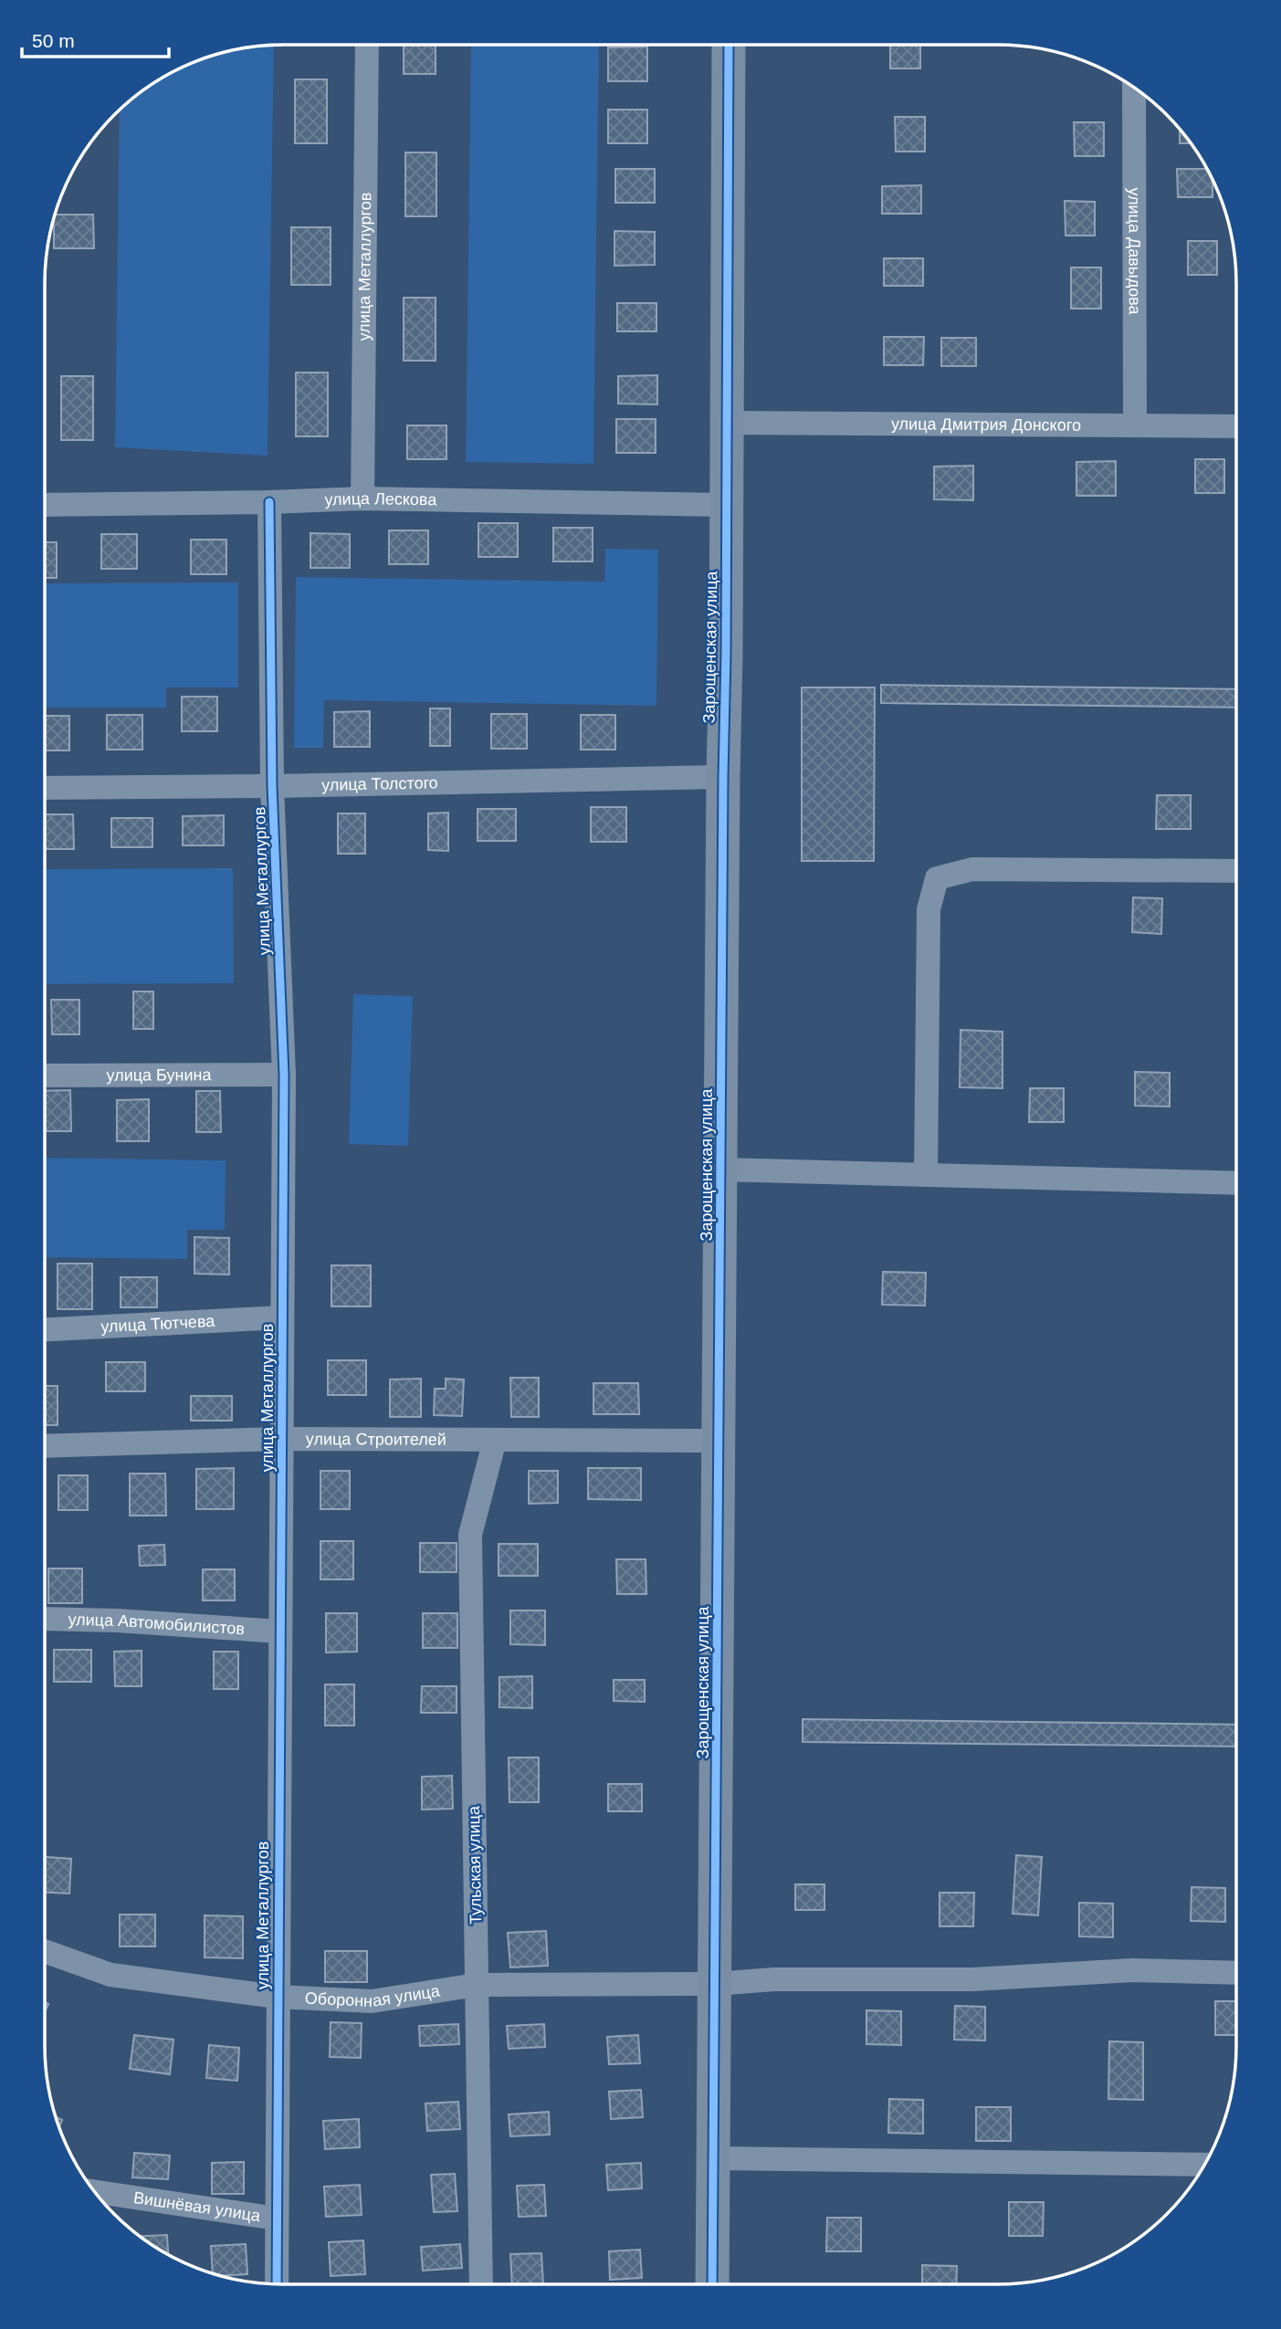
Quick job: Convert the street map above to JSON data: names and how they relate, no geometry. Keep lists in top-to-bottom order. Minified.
{"streets":{"street":["улица Давыдова","улица Металлургов","улица Дмитрия Донского","улица Лескова","Зарощенская улица","улица Толстого","улица Бунина","улица Тютчева","улица Строителей","улица Автомобилистов","Тульская улица","Оборонная улица","Вишнёвая улица"]},"crossings":[["улица Давыдова","улица Дмитрия Донского"],["улица Металлургов","улица Лескова"],["улица Металлургов","улица Толстого"],["улица Металлургов","улица Бунина"],["улица Металлургов","улица Тютчева"],["улица Металлургов","улица Строителей"],["улица Металлургов","улица Автомобилистов"],["улица Металлургов","Оборонная улица"],["улица Металлургов","Вишнёвая улица"],["улица Дмитрия Донского","Зарощенская улица"],["улица Лескова","Зарощенская улица"],["Зарощенская улица","улица Толстого"],["Зарощенская улица","улица Строителей"],["Зарощенская улица","Оборонная улица"],["улица Строителей","Тульская улица"],["Тульская улица","Оборонная улица"]],"scale_bar":"50 m"}
